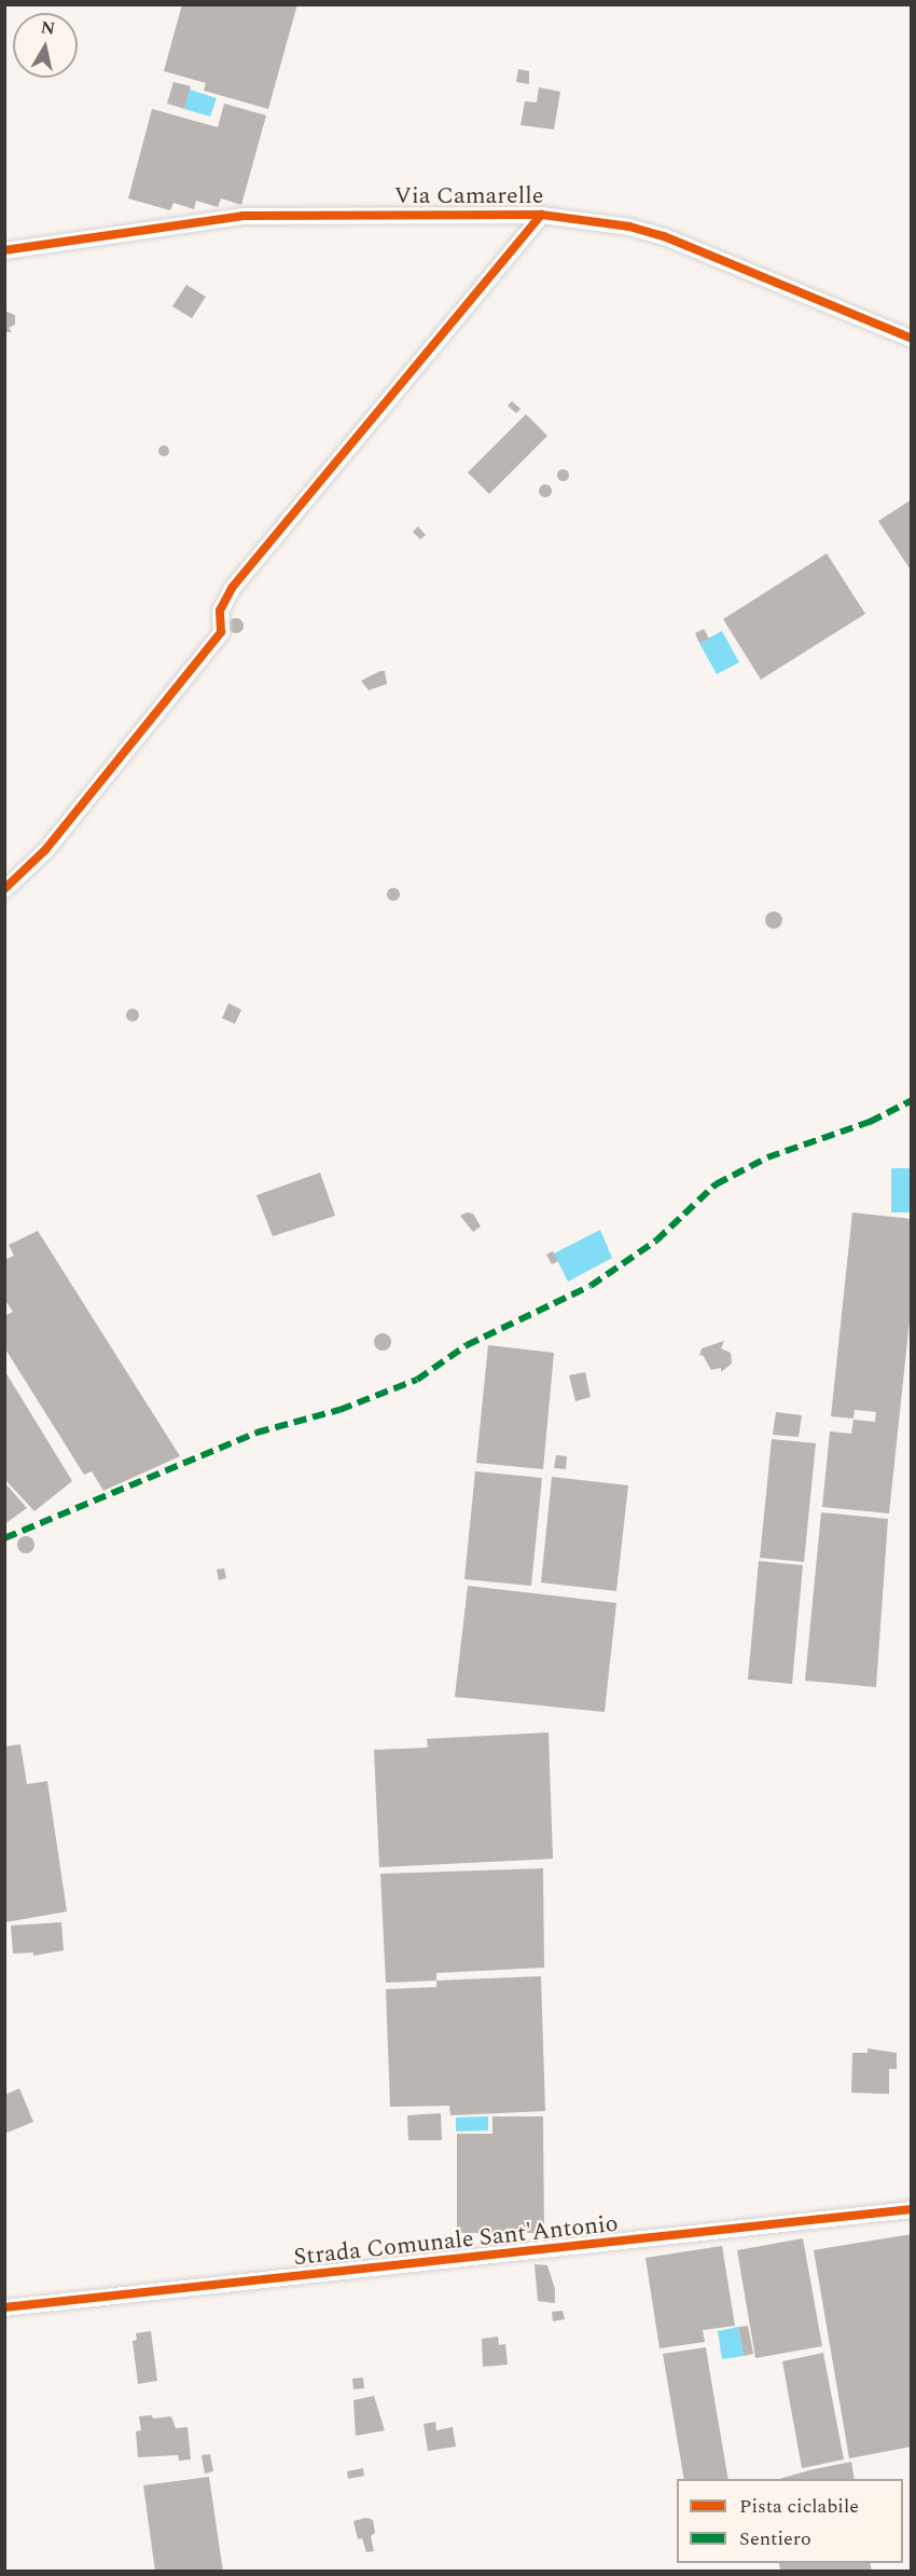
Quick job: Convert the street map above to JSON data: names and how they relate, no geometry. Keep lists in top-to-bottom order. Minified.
{"streets":{"street":["Via Camarelle","Strada Comunale Sant'Antonio"]},"legend":["Pista ciclabile","Sentiero"],"north":"top"}
